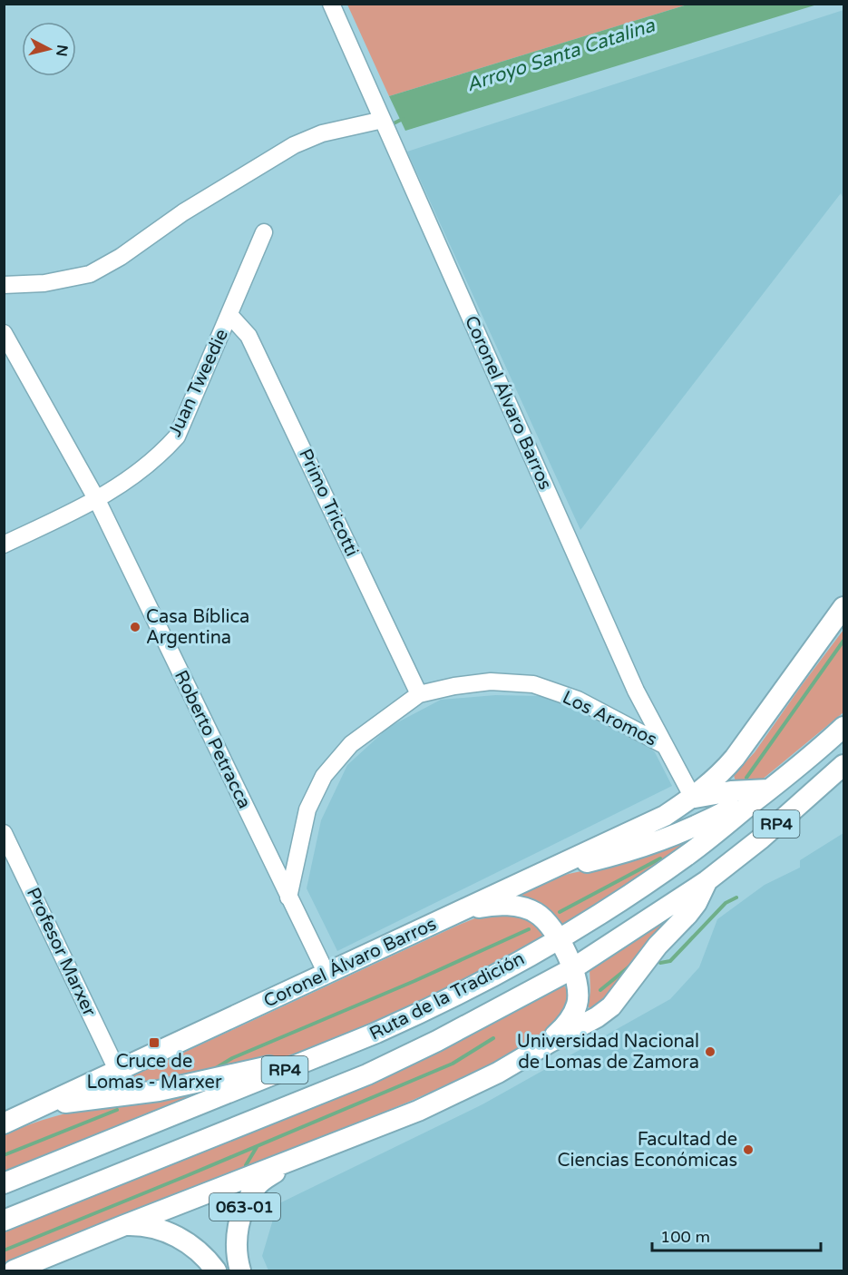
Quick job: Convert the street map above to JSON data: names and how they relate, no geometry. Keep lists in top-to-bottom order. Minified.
{"streets":{"main road":["Coronel Álvaro Barros","RP4","Ruta de la Tradición","063-01"],"street":["Juan Tweedie","Primo Tricotti","Los Aromos","Roberto Petracca","Profesor Marxer"]},"crossings":[["Juan Tweedie","Primo Tricotti"],["Juan Tweedie","Roberto Petracca"],["Coronel Álvaro Barros","Los Aromos"],["Coronel Álvaro Barros","Roberto Petracca"],["Coronel Álvaro Barros","Profesor Marxer"],["Primo Tricotti","Los Aromos"],["Los Aromos","Roberto Petracca"]],"water":["Arroyo Santa Catalina"],"places":{"other":["Casa Bíblica Argentina","Universidad Nacional de Lomas de Zamora","Facultad de Ciencias Económicas"],"transit":["Cruce de Lomas - Marxer"]},"scale_bar":"100 m","north":"right"}
